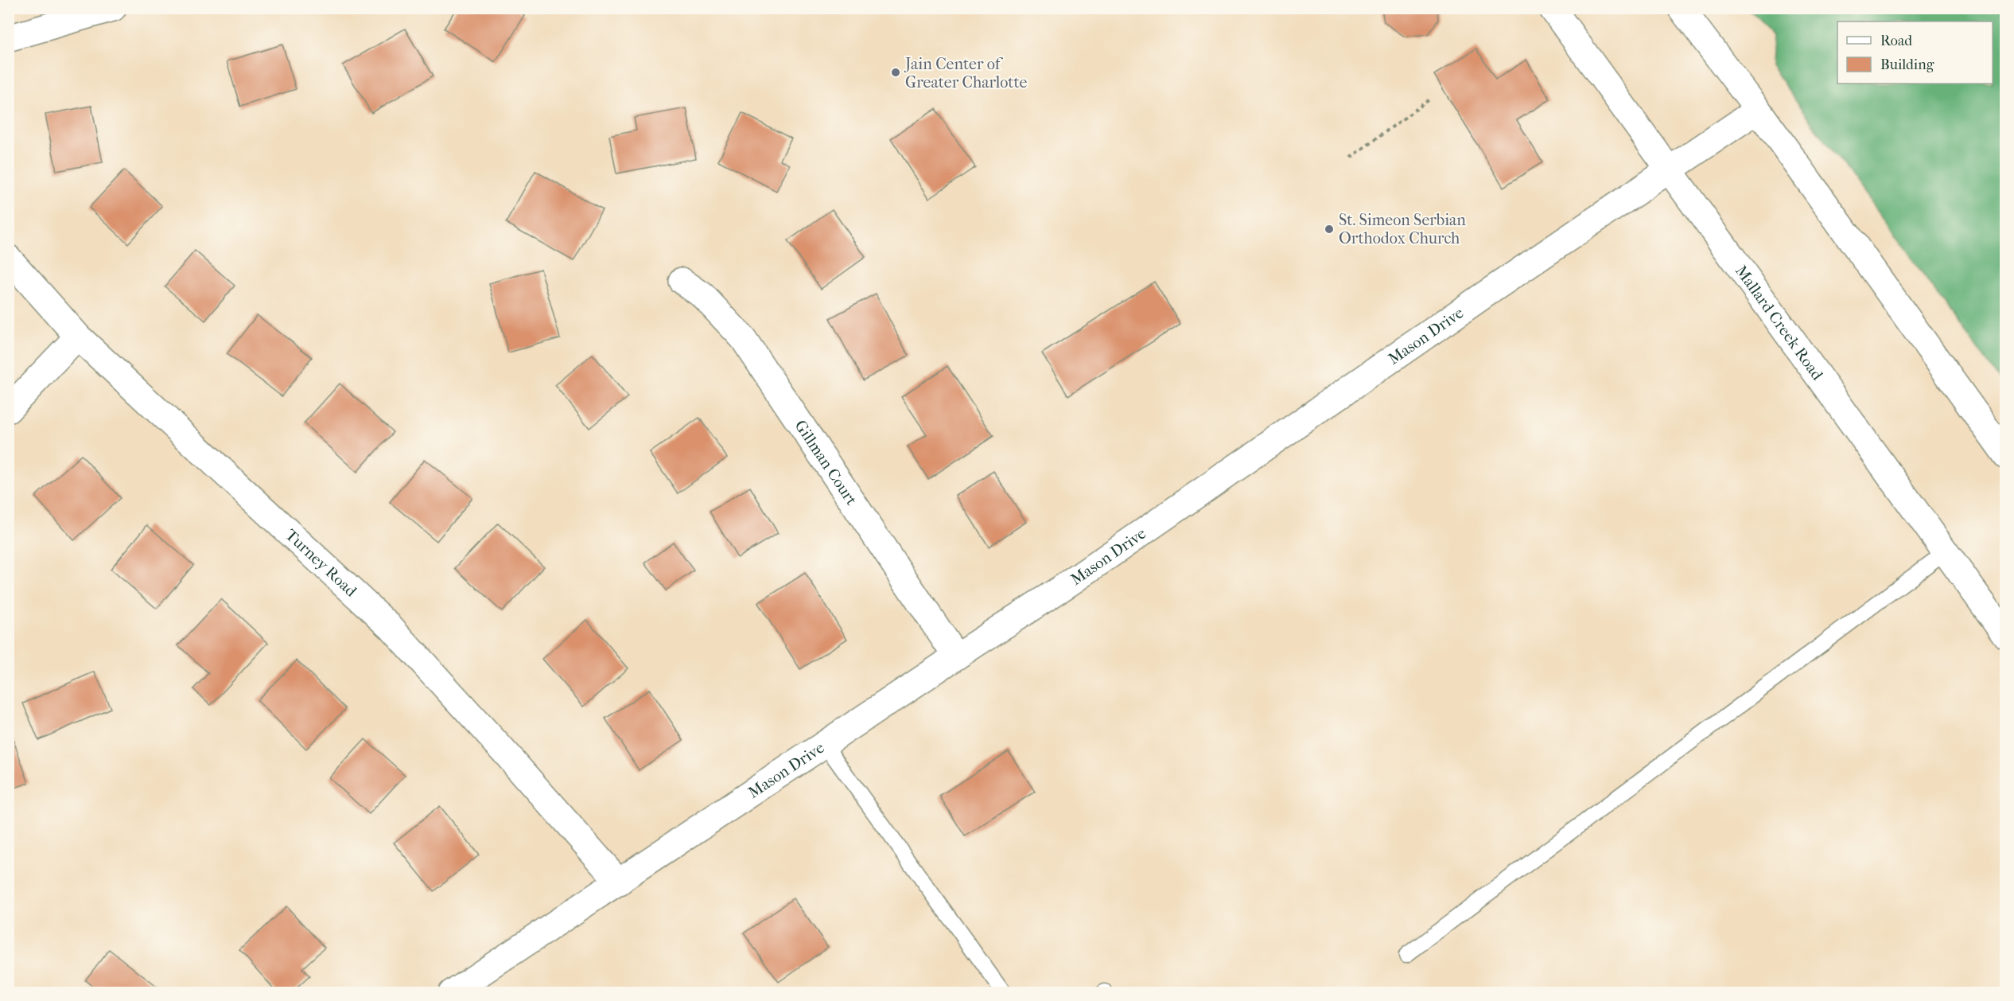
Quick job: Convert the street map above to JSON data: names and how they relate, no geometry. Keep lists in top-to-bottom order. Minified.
{"streets":{"street":["Mallard Creek Road","Mason Drive","Gillman Court","Turney Road"]},"crossings":[["Mallard Creek Road","Mason Drive"],["Mason Drive","Gillman Court"],["Mason Drive","Turney Road"]],"places":["Jain Center of Greater Charlotte","St. Simeon Serbian Orthodox Church"],"legend":["Road","Building"]}
